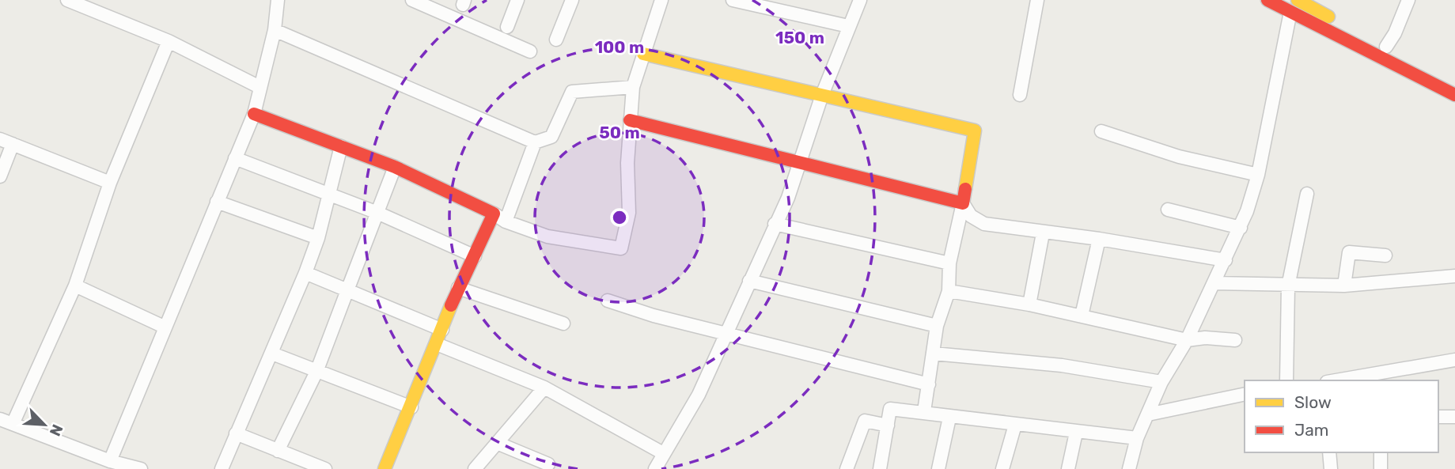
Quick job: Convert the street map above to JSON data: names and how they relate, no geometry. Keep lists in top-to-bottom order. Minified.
{"legend":["Slow","Jam"],"north":"bottom right","rings":["150 m","100 m","50 m"]}
